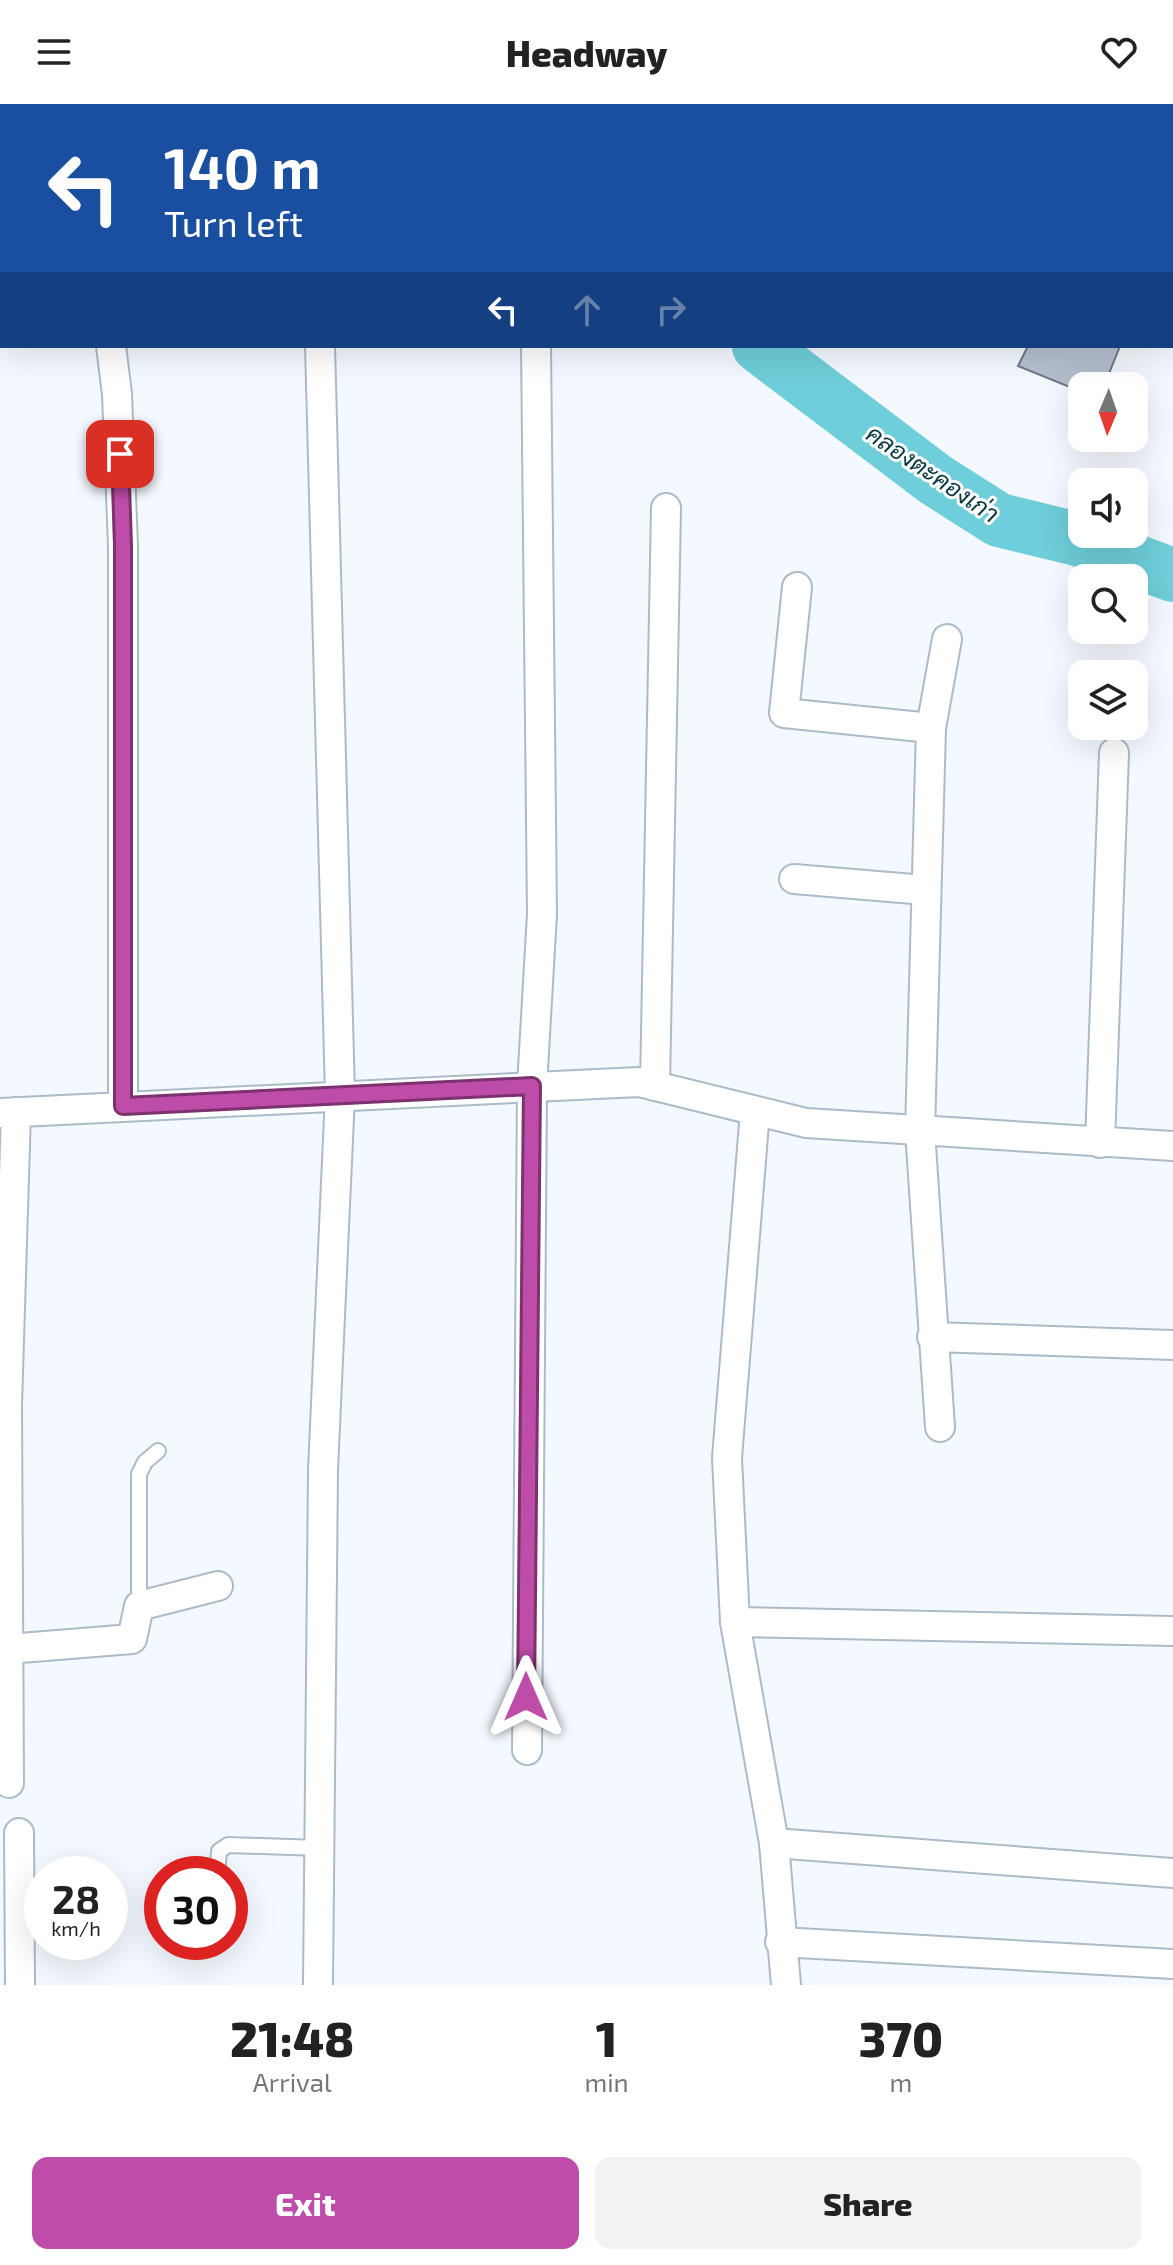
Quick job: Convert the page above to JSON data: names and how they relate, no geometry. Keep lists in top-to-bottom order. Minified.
{"water":["คลองตะคองเก่า"],"north":"bottom","page":{"header":"Headway","turn":["140 m","Turn left"],"speed":"28 km/h","limit":"30","eta":["21:48","Arrival","1","min","370","m"],"buttons":["Exit","Share"]}}
